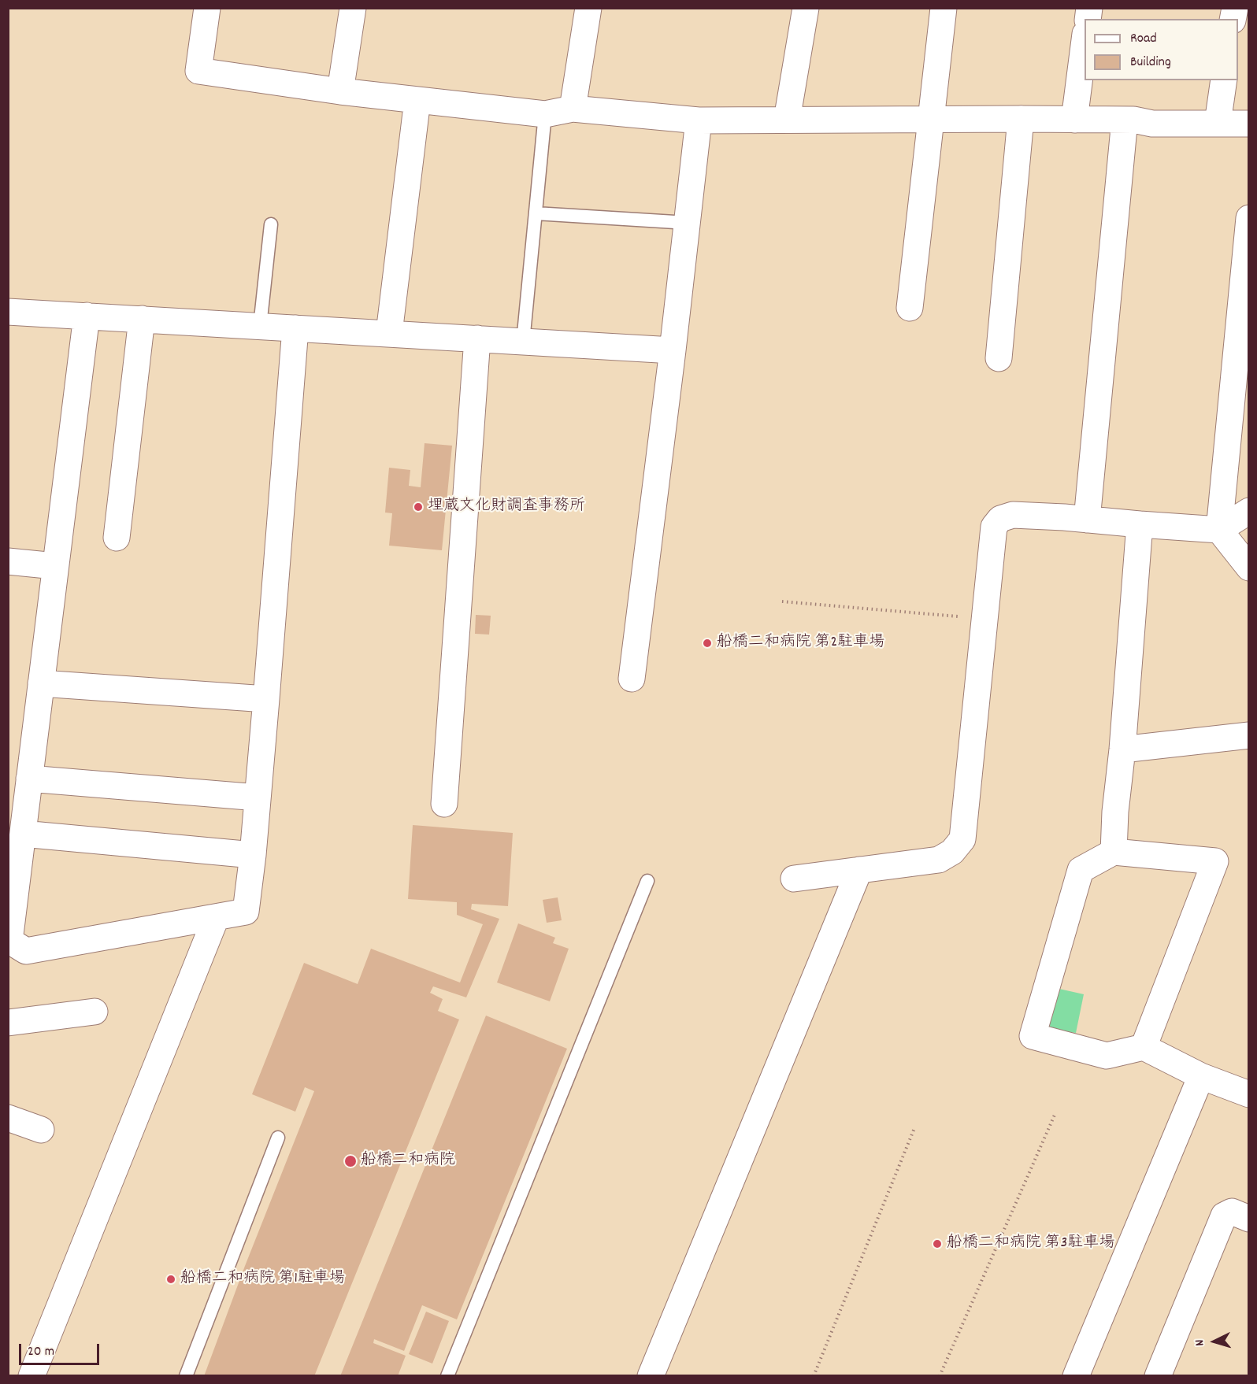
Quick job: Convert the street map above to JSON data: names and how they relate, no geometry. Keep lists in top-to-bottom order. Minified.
{"places":["埋蔵文化財調査事務所","船橋二和病院 第2駐車場","船橋二和病院","船橋二和病院 第3駐車場","船橋二和病院 第1駐車場"],"legend":["Road","Building"],"scale_bar":"20 m","north":"left"}
